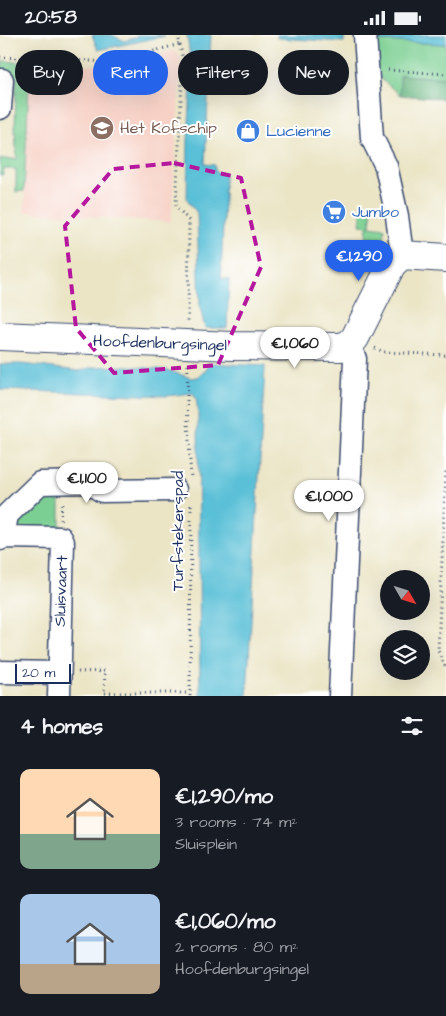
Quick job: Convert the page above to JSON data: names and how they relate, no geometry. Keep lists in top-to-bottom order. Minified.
{"streets":{"street":["Hoofdenburgsingel","Sluisvaart"],"path":["Turfstekerspad"]},"crossings":[["Hoofdenburgsingel","Turfstekerspad"],["Turfstekerspad","Sluisvaart"]],"places":{"school or university":["Het Kofschip"],"shop":["Lucienne"],"supermarket":["Jumbo"]},"scale_bar":"20 m","north":"bottom right","page":{"status":"20:58","chip":["Buy","Rent","Filters","New"],"price":["€1,290","€1,060","€1,100","€1,000"],"scale":"20 m","heading":"4 homes","list":[{"name":"€1,290/mo","note":"3 rooms · 74 m² · Sluisplein"},{"name":"€1,060/mo","note":"2 rooms · 80 m² · Hoofdenburgsingel"}]}}
